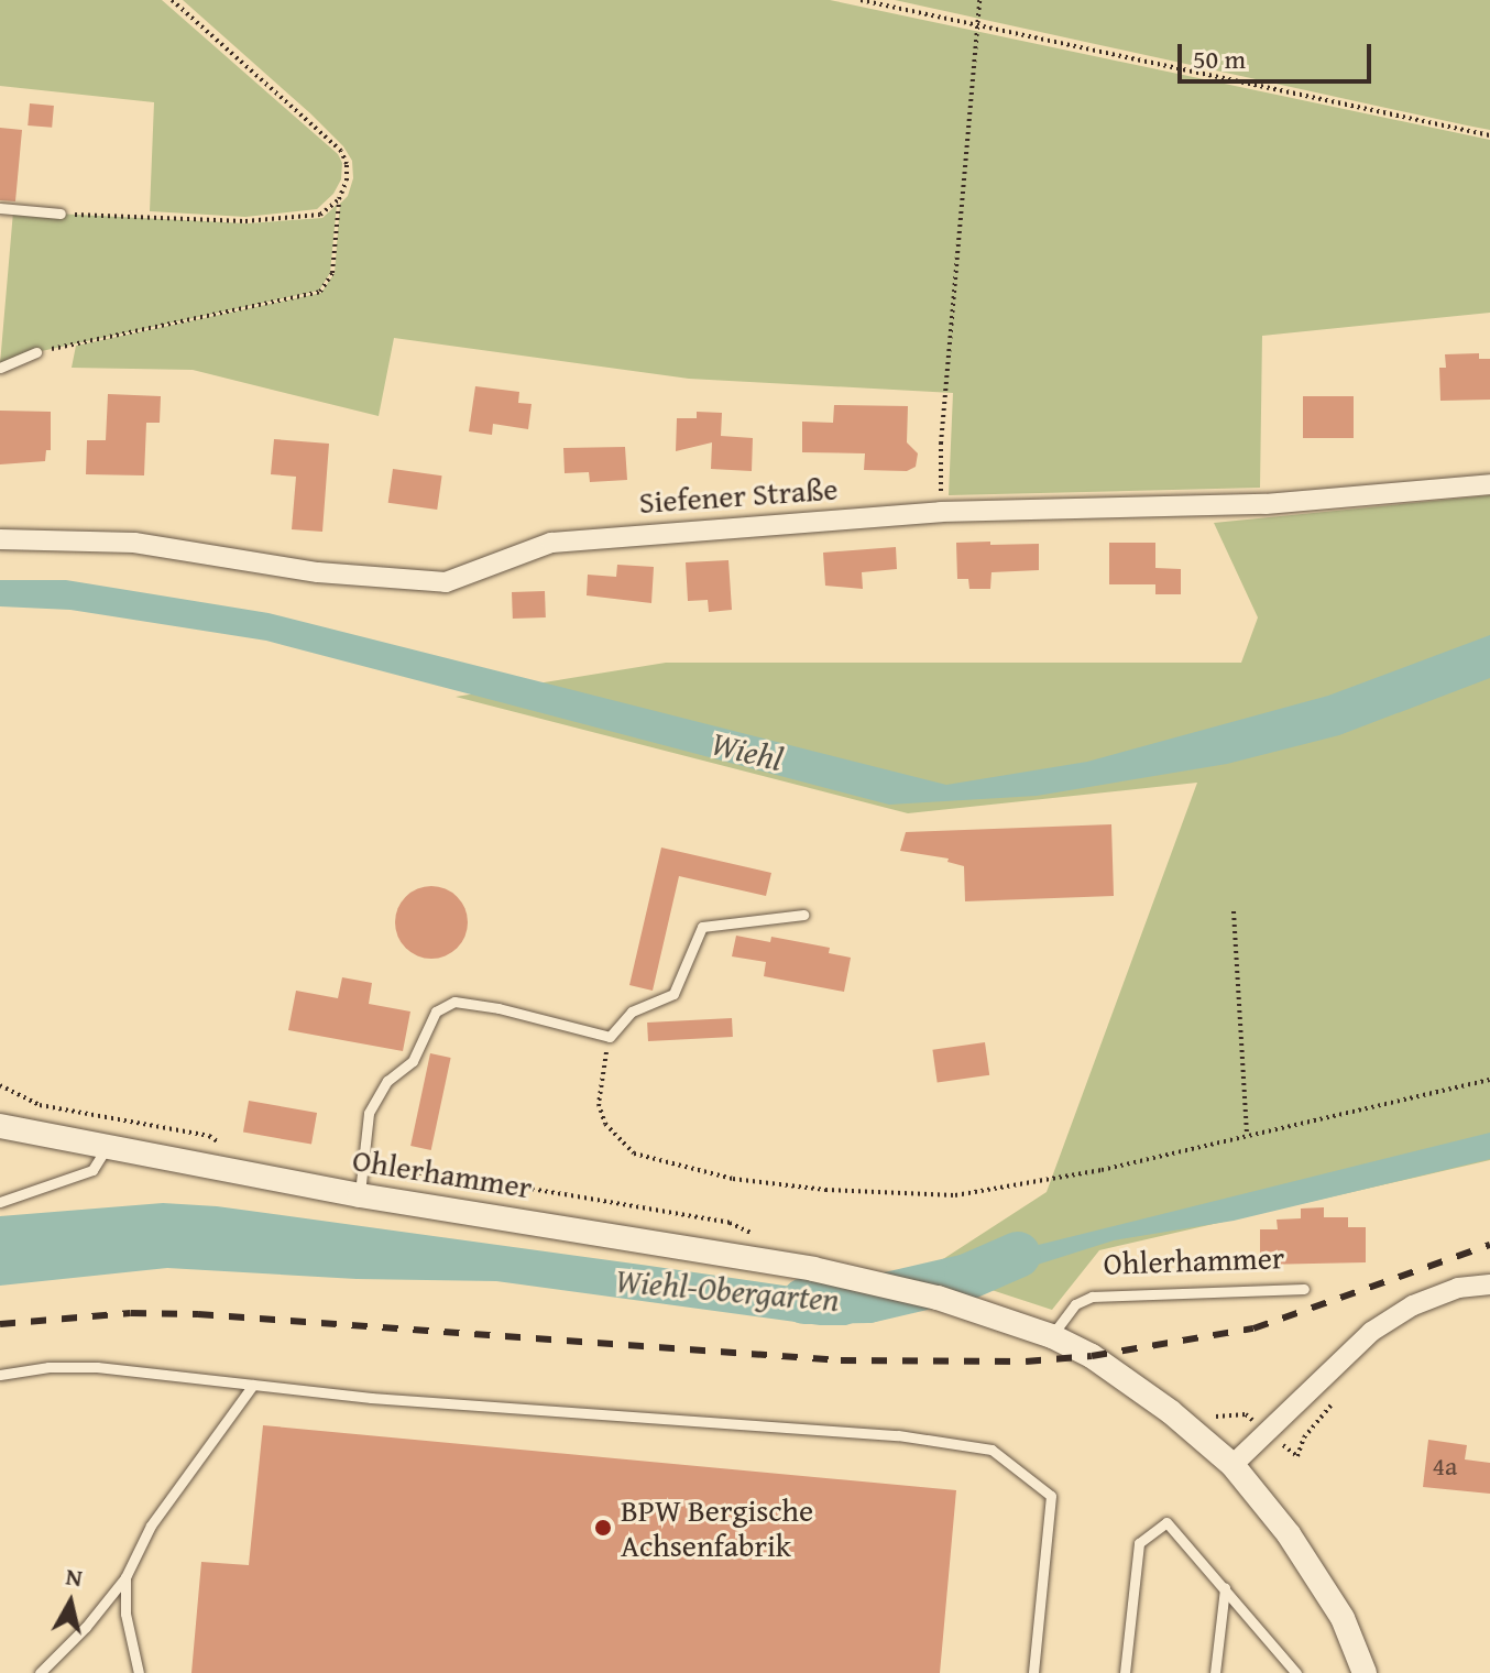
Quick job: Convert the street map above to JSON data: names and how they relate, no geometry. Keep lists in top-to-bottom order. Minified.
{"streets":{"street":["Siefener Straße","Ohlerhammer"]},"water":["Wiehl","Wiehl-Obergarten"],"places":["BPW Bergische Achsenfabrik"],"house_numbers":["4a"],"scale_bar":"50 m","north":"top"}
